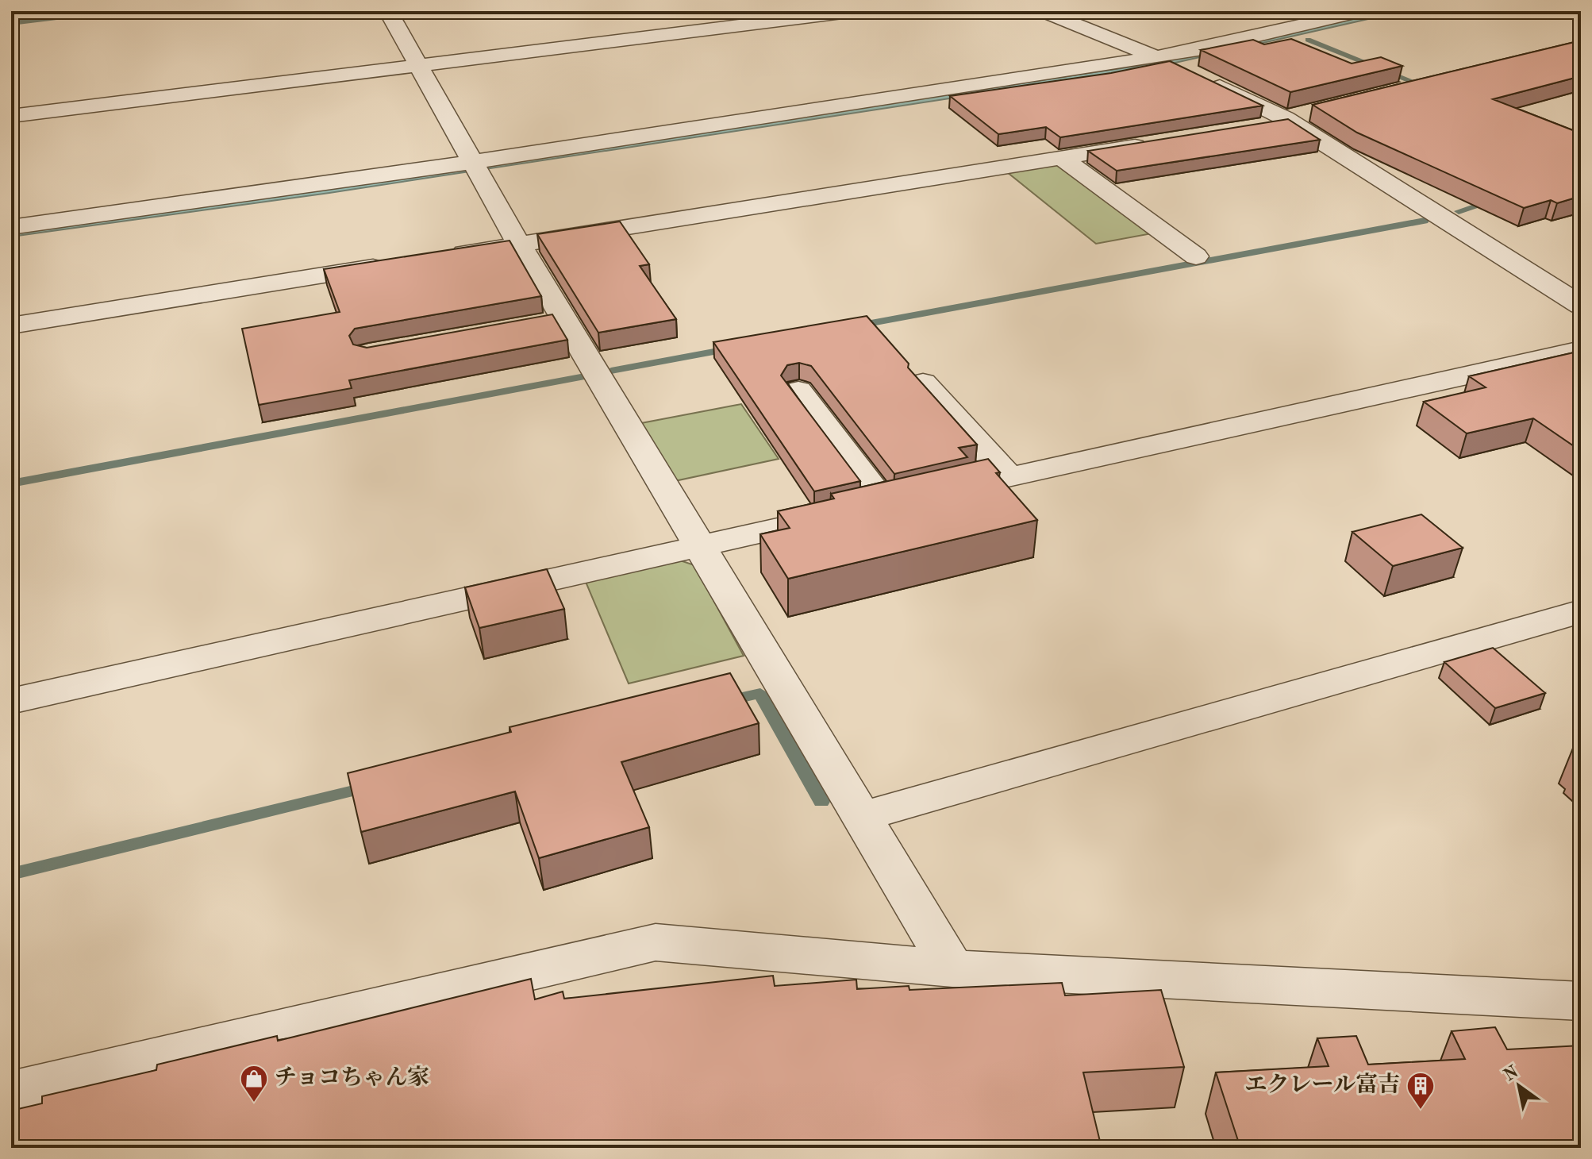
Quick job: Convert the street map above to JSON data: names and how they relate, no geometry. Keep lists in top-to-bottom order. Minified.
{"places":{"shop":["チョコちゃん家"],"building":["エクレール富吉"]},"north":"top left"}
